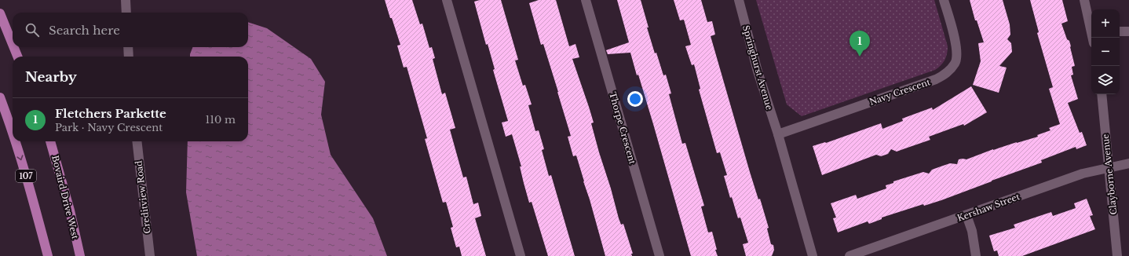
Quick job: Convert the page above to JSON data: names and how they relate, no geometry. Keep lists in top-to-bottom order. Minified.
{"streets":{"main road":["107","Bovaird Drive West"],"street":["Springhurst Avenue","Navy Crescent","Thorpe Crescent","Clayborne Avenue","Creditview Road","Kershaw Street"]},"crossings":[["Springhurst Avenue","Navy Crescent"],["Clayborne Avenue","Kershaw Street"]],"page":{"map_buttons":["+","−"],"search":"Search here","pins":"1","heading":"Nearby","list":[{"mark":"1","name":"Fletchers Parkette","note":"Park · Navy Crescent","value":"110 m"}]}}
